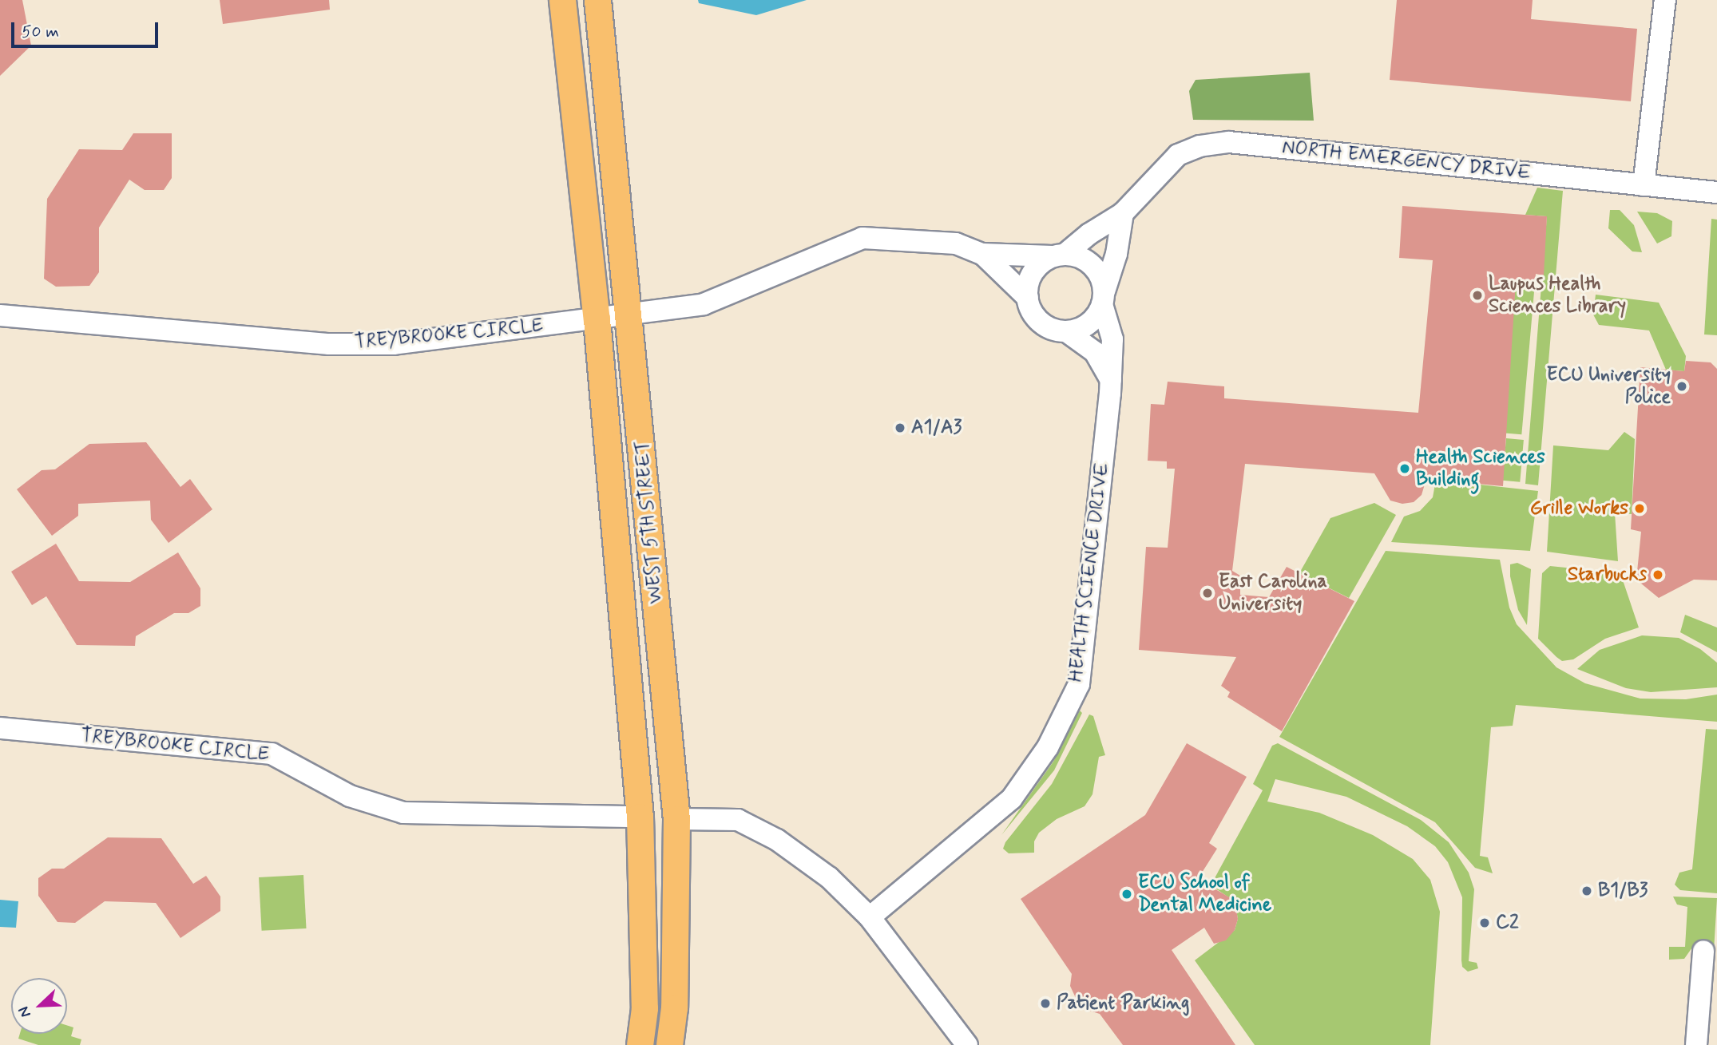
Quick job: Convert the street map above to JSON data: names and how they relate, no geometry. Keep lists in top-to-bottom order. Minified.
{"streets":{"main road":["WEST 5TH STREET"],"street":["NORTH EMERGENCY DRIVE","TREYBROOKE CIRCLE","HEALTH SCIENCE DRIVE"]},"crossings":[["NORTH EMERGENCY DRIVE","HEALTH SCIENCE DRIVE"],["TREYBROOKE CIRCLE","WEST 5TH STREET"]],"places":["Laupus Health Sciences Library","ECU University Police","A1/A3","Health Sciences Building","Grille Works","Starbucks","East Carolina University","B1/B3","ECU School of Dental Medicine","C2","Patient Parking"],"scale_bar":"50 m","north":"bottom left"}
